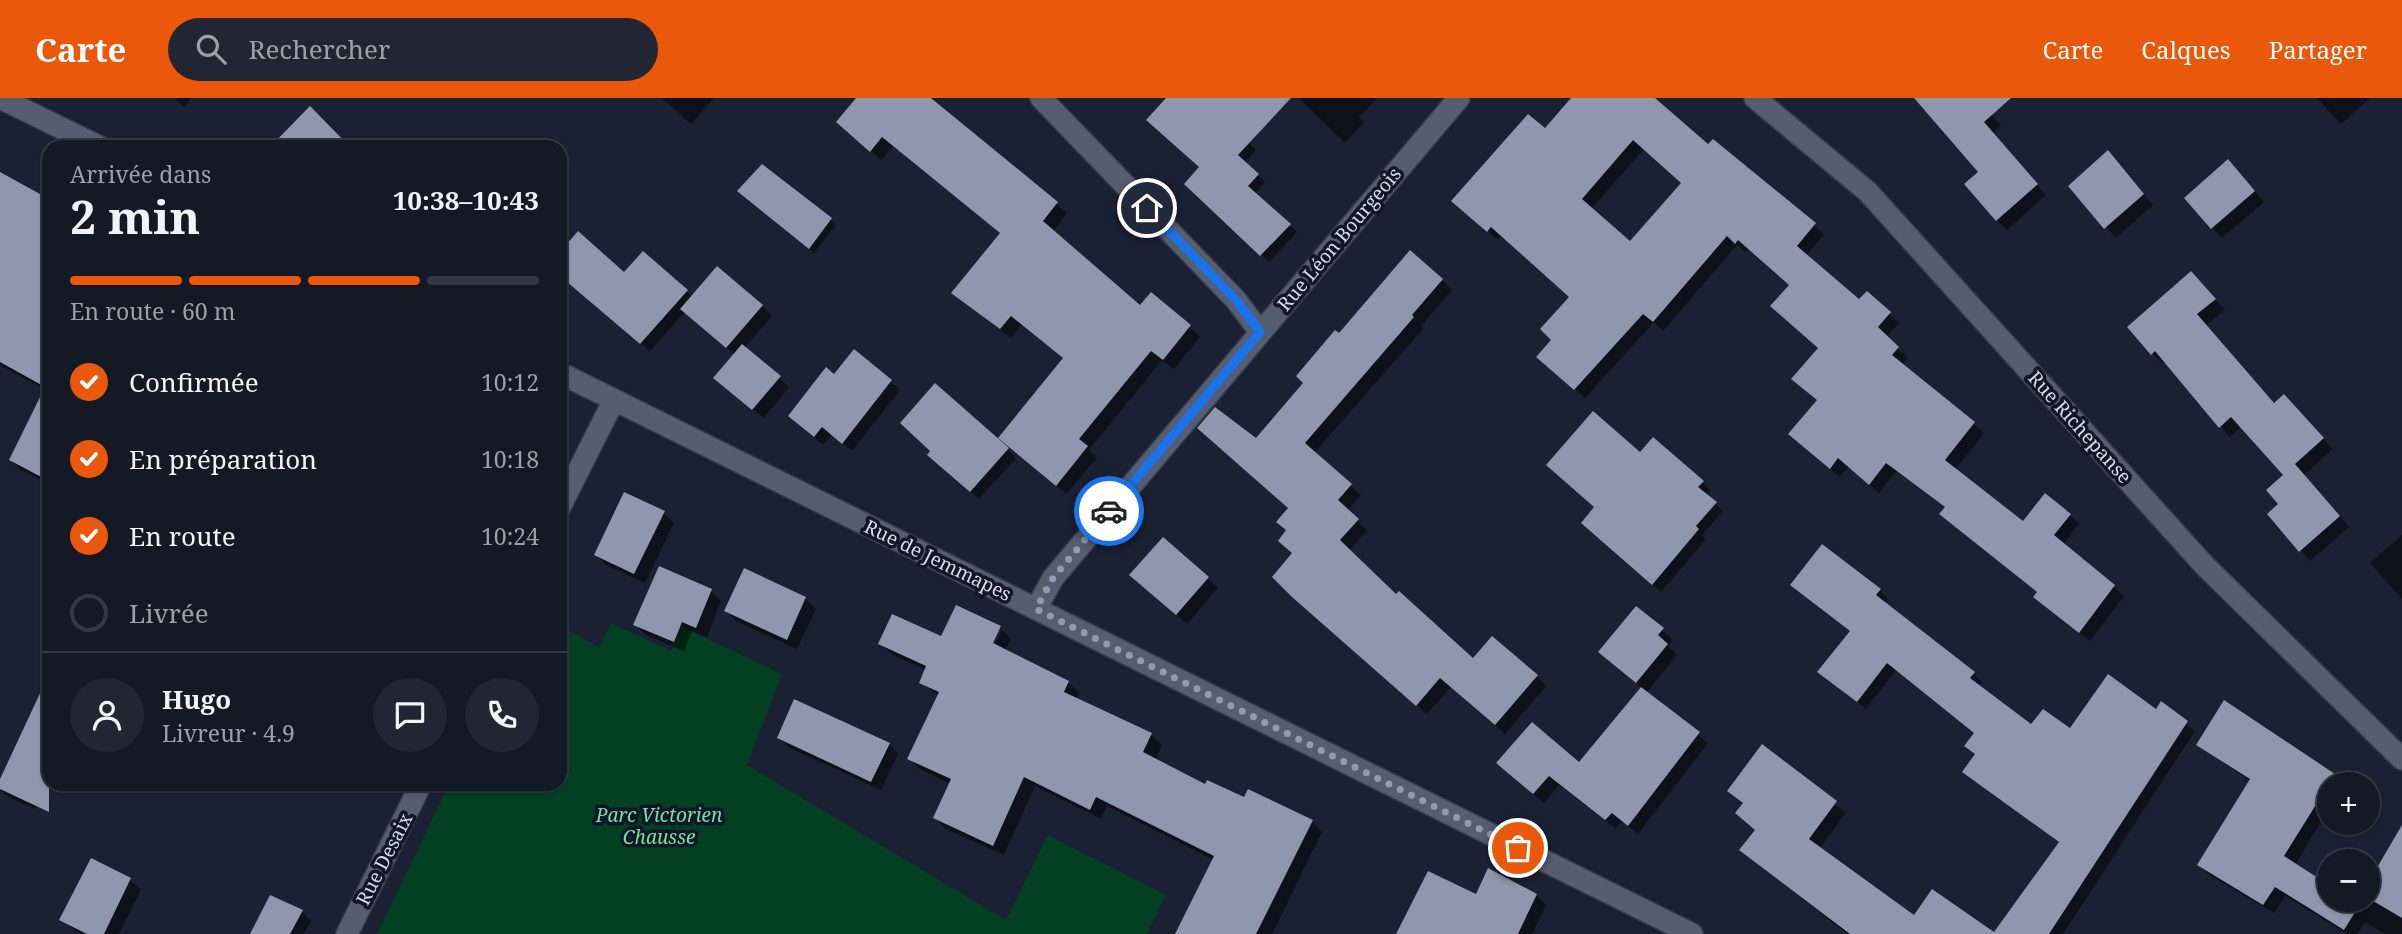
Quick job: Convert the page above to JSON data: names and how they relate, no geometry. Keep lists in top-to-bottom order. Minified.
{"streets":{"street":["Rue Léon Bourgeois","Rue Richepanse","Rue de Jemmapes","Rue Desaix"]},"crossings":[["Rue Léon Bourgeois","Rue de Jemmapes"]],"parks":["Parc Victorien Chausse"],"page":{"header":"Carte","search":"Rechercher","nav":["Carte","Calques","Partager"],"heading":["2 min","Arrivée dans","10:38–10:43"],"panel":["Hugo","Livreur · 4.9"],"bar":"En route · 60 m","list":[["Confirmée","10:12"],["En préparation","10:18"],["En route","10:24"],"Livrée"],"map_buttons":["+","−"]}}
